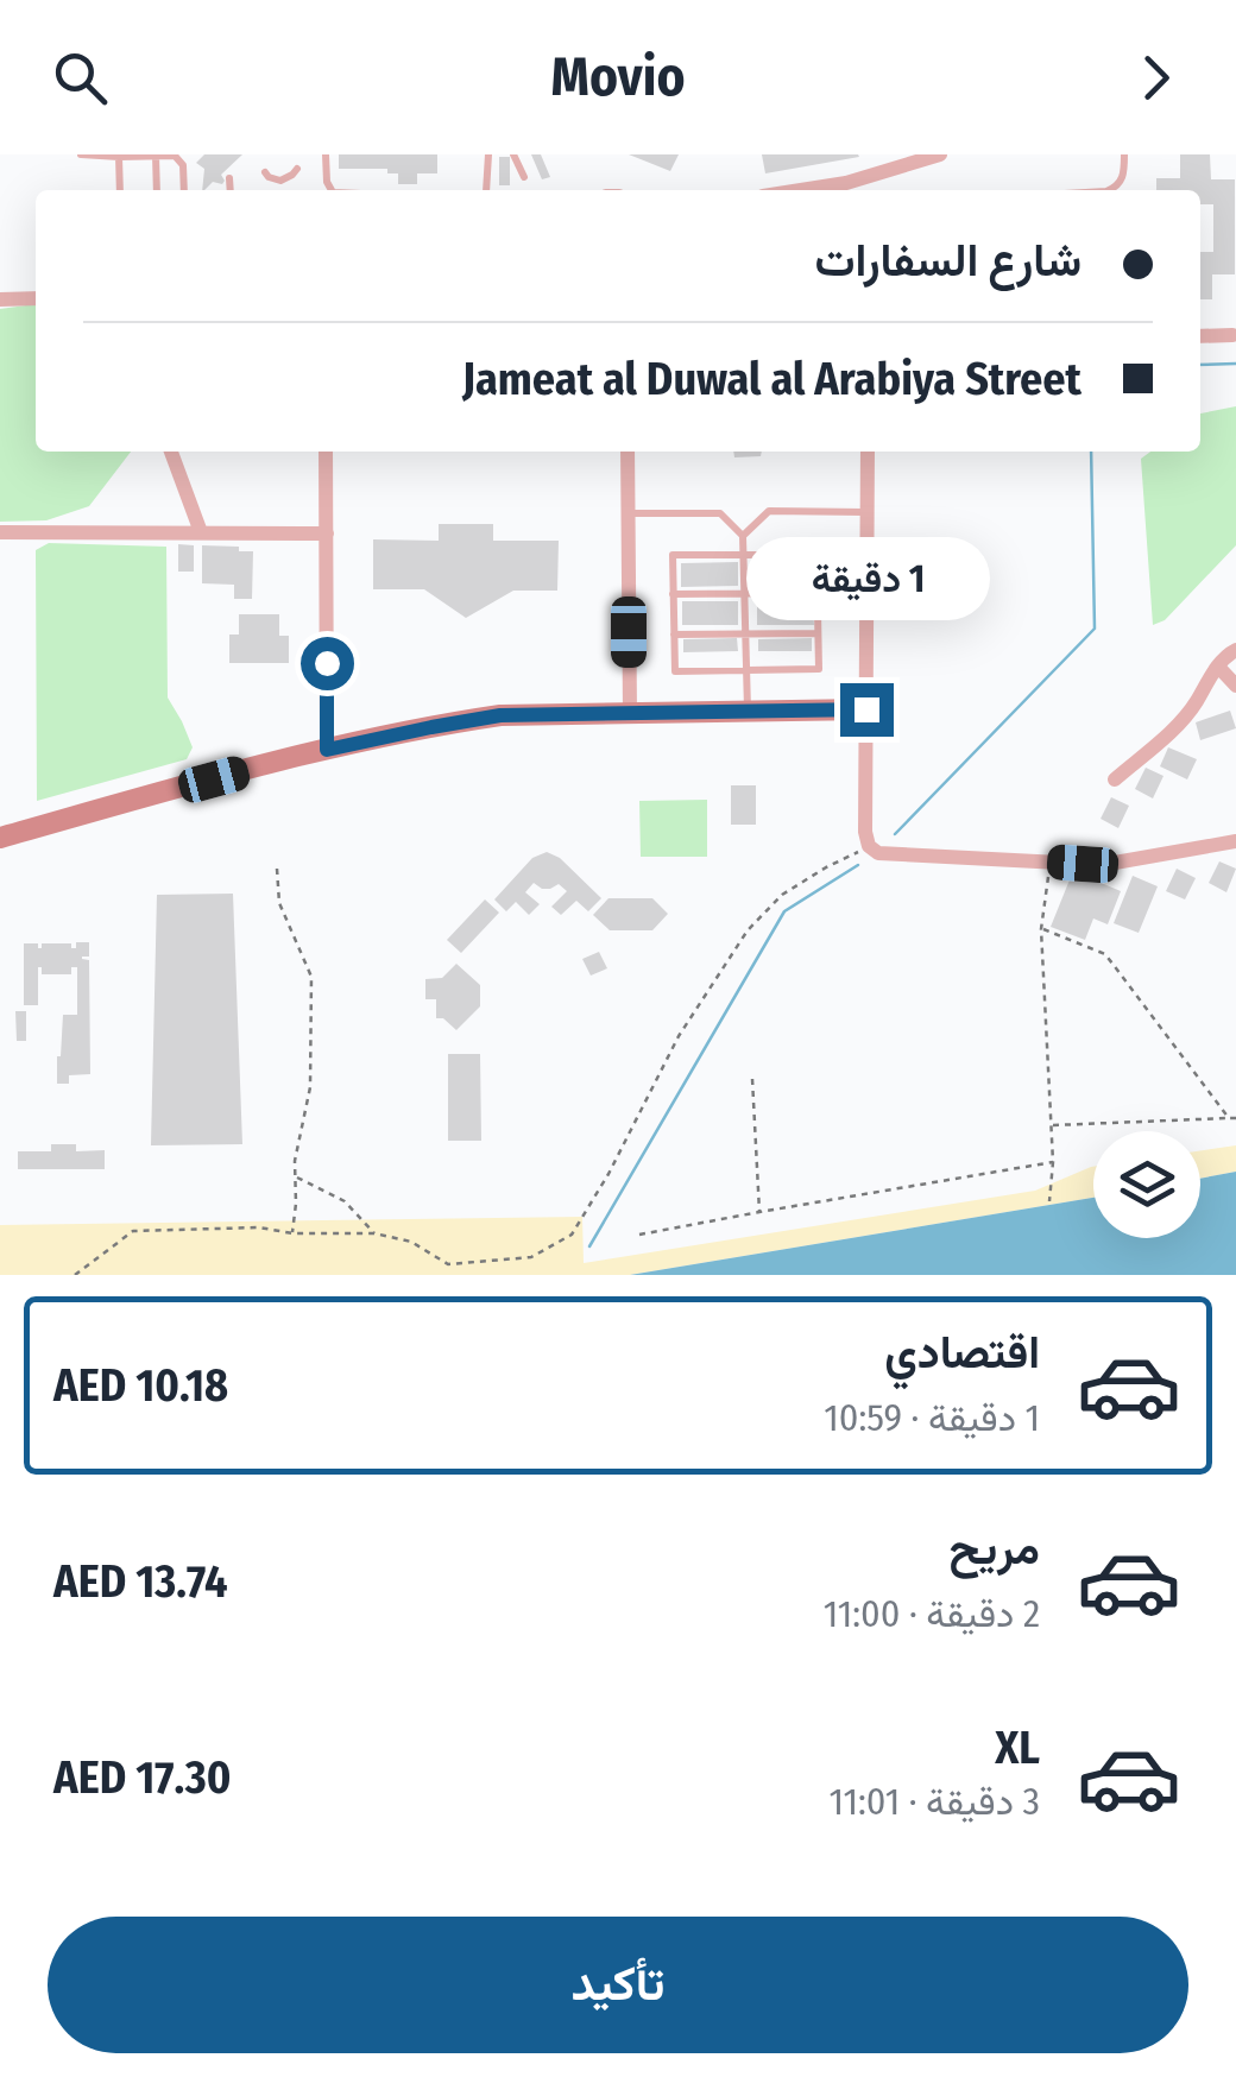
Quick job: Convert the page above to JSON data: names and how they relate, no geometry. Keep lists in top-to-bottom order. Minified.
{"page":{"header":"Movio","banner":["شارع السفارات","Jameat al Duwal al Arabiya Street"],"bubble":"1 دقيقة","list":[{"name":"اقتصادي","note":"1 دقيقة · 10:59","value":"AED 10.18"},{"name":"مريح","note":"2 دقيقة · 11:00","value":"AED 13.74"},{"name":"XL","note":"3 دقيقة · 11:01","value":"AED 17.30"}],"buttons":"تأكيد"}}
